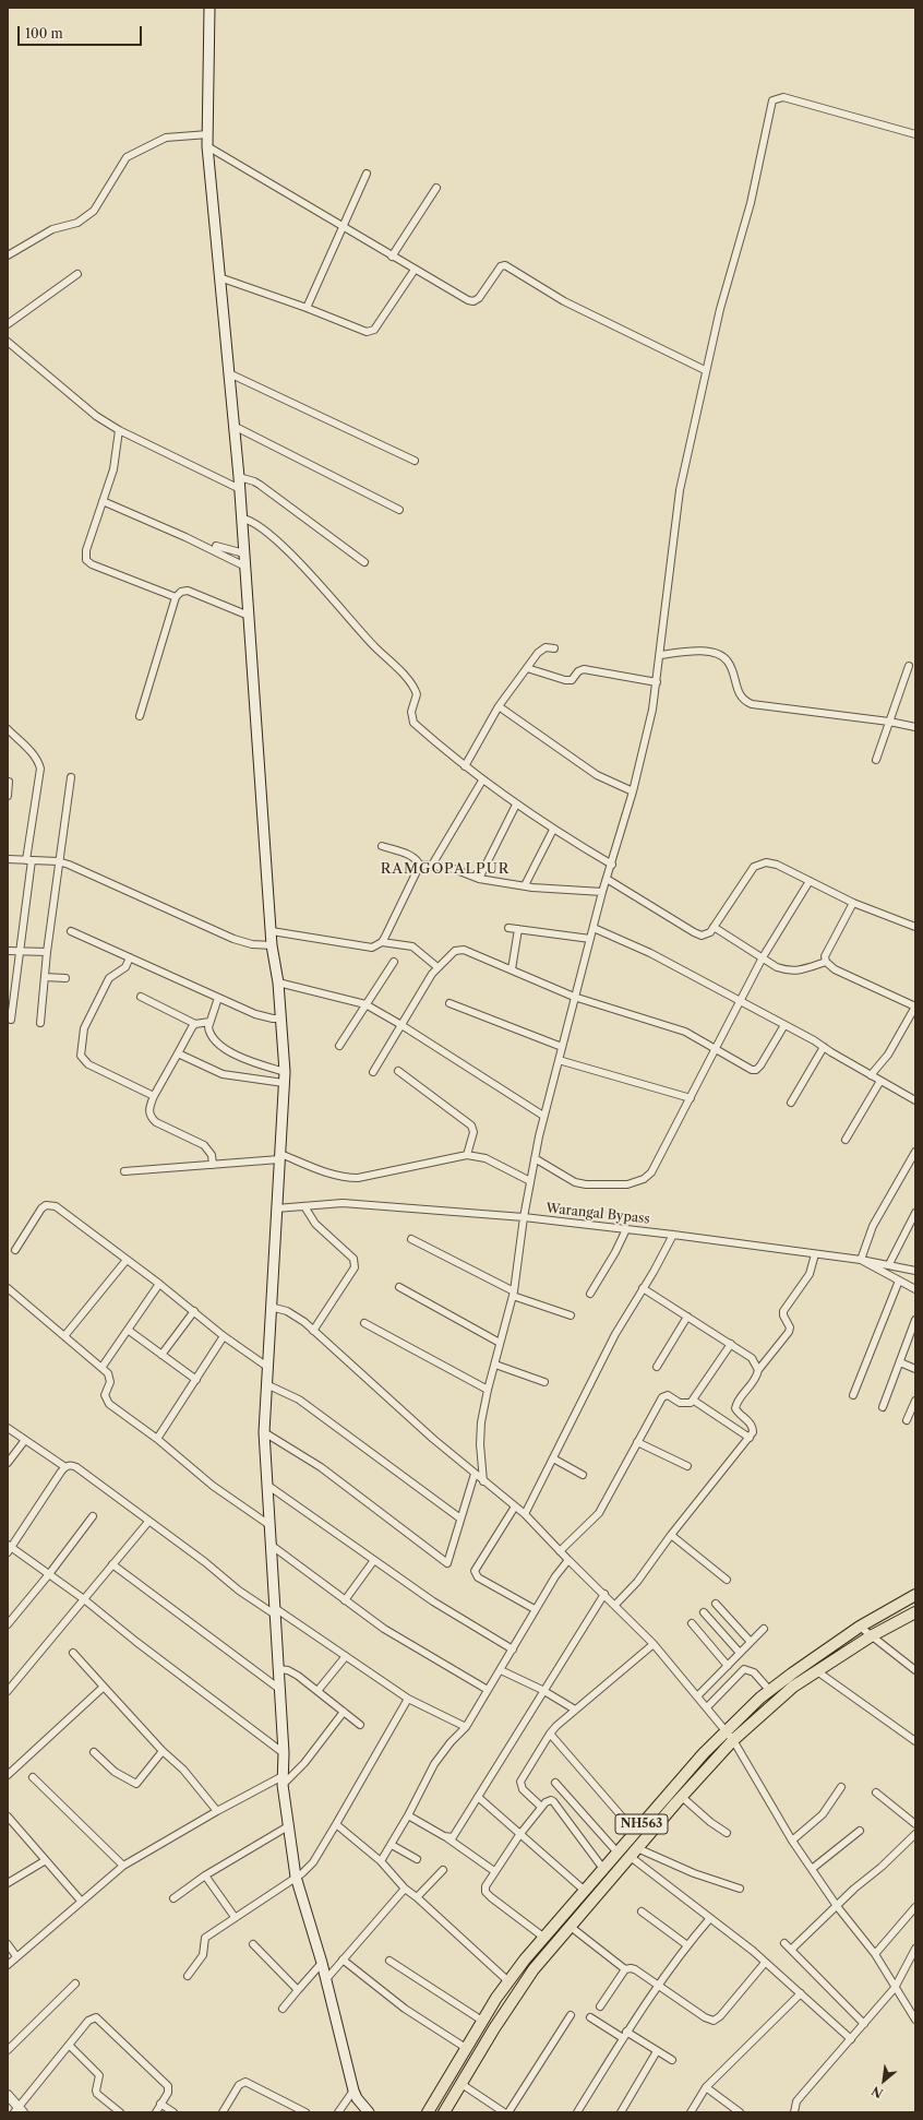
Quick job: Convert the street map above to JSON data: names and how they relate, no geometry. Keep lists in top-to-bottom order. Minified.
{"streets":{"highway":["NH563"],"street":["Warangal Bypass"]},"districts":["RAMGOPALPUR"],"scale_bar":"100 m","north":"bottom left"}
